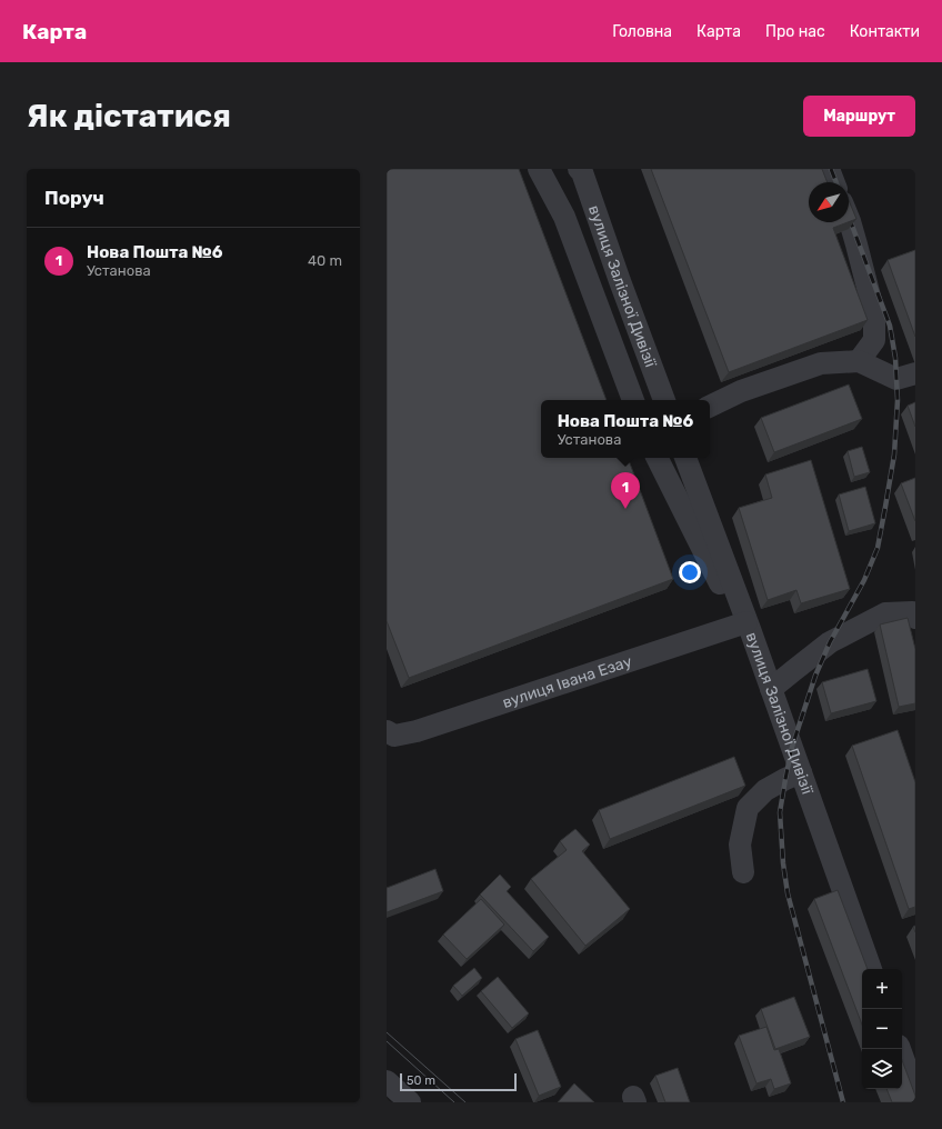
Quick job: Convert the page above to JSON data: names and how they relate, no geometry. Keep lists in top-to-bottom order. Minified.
{"streets":{"street":["вулиця Залізної Дивізії","вулиця Івана Езау"]},"crossings":[["вулиця Залізної Дивізії","вулиця Івана Езау"]],"scale_bar":"50 m","north":"bottom left","page":{"header":"Карта","nav":["Головна","Карта","Про нас","Контакти"],"buttons":"Маршрут","title":"Як дістатися","heading":"Поруч","list":[{"mark":"1","name":"Нова Пошта №6","note":"Установа","value":"40 m"}],"popup":["Нова Пошта №6","Установа"],"pins":"1","map_buttons":["+","−"],"scale":"50 m"}}
